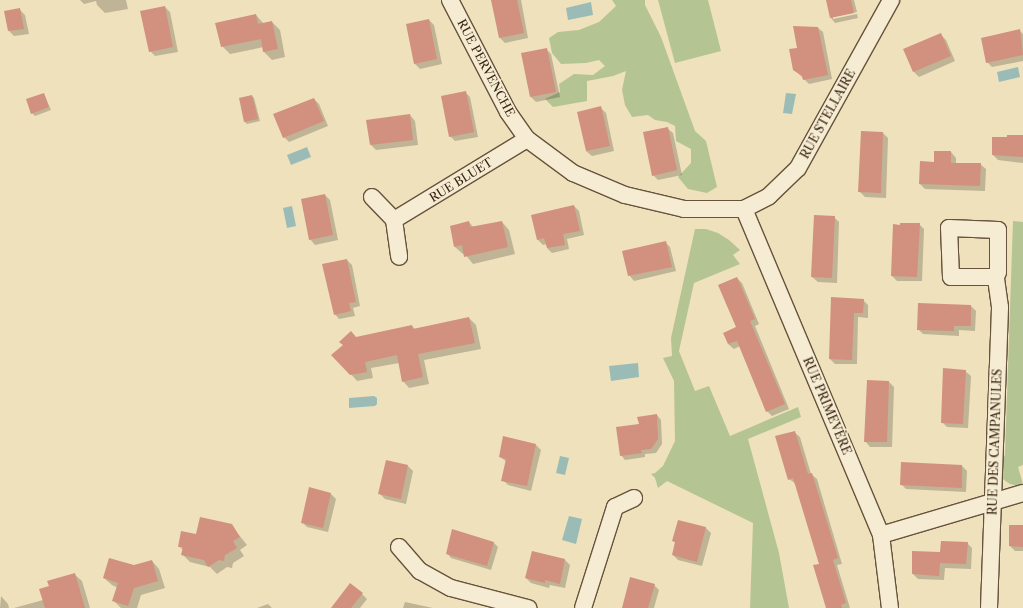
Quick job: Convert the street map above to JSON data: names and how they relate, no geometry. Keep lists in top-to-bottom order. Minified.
{"streets":{"street":["RUE PERVENCHE","RUE STELLAIRE","RUE BLUET","RUE PRIMEVÈRE","RUE DES CAMPANULES"]},"crossings":[["RUE PERVENCHE","RUE STELLAIRE"],["RUE PERVENCHE","RUE BLUET"],["RUE PERVENCHE","RUE PRIMEVÈRE"],["RUE STELLAIRE","RUE PRIMEVÈRE"]]}
